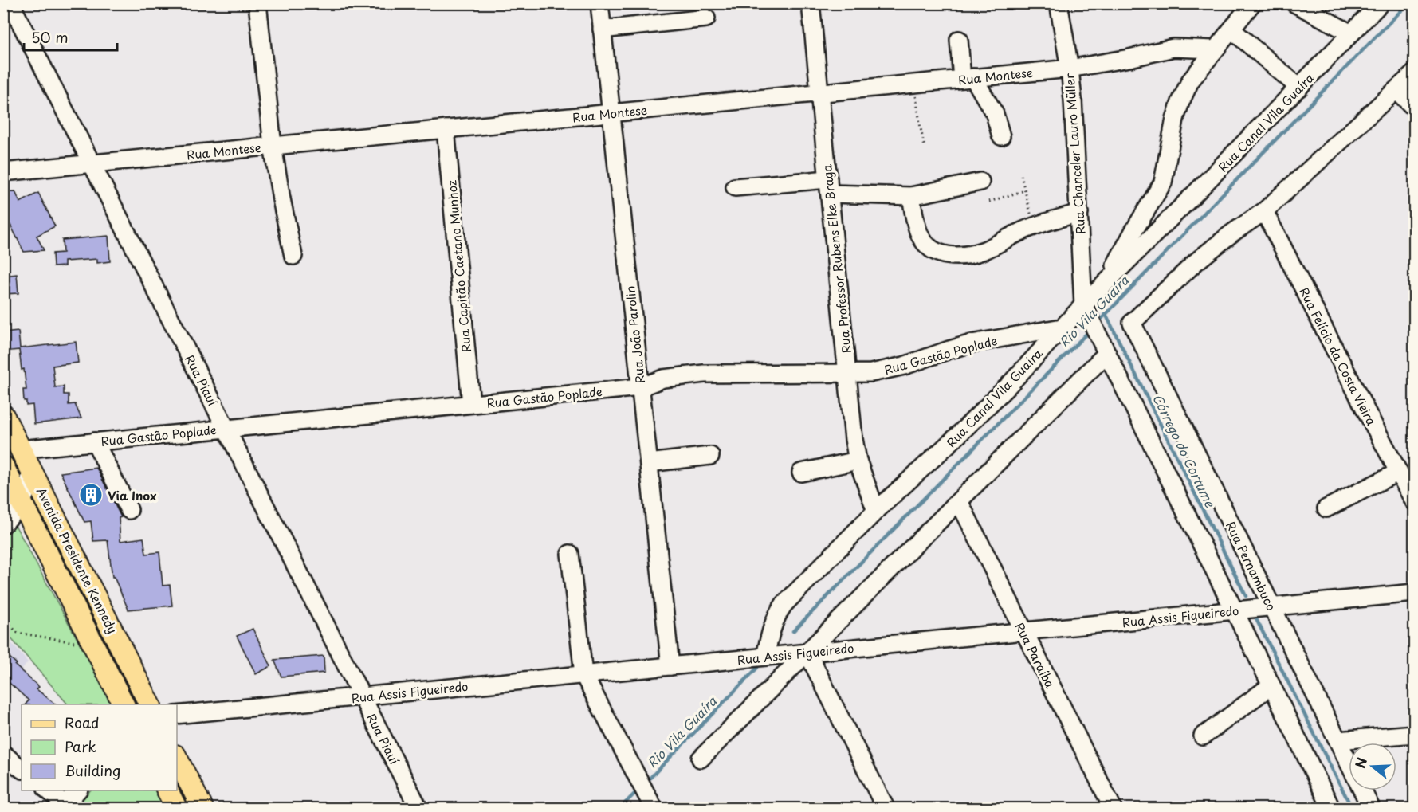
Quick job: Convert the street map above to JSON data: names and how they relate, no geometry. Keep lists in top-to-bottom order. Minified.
{"streets":{"main road":["Avenida Presidente Kennedy"],"street":["Rua Montese","Rua Canal Vila Guaíra","Rua Chanceler Lauro Müller","Rua Professor Rubens Elke Braga","Rua Capitão Caetano Munhoz","Rua João Parolin","Rua Gastão Poplade","Rua Felício da Costa Vieira","Rua Piauí","Rua Pernambuco","Rua Assis Figueiredo","Rua Paraíba"]},"crossings":[["Rua Montese","Rua Chanceler Lauro Müller"],["Rua Montese","Rua Professor Rubens Elke Braga"],["Rua Montese","Rua Capitão Caetano Munhoz"],["Rua Montese","Rua João Parolin"],["Rua Montese","Rua Piauí"],["Rua Canal Vila Guaíra","Rua Chanceler Lauro Müller"],["Rua Canal Vila Guaíra","Rua Professor Rubens Elke Braga"],["Rua Canal Vila Guaíra","Rua Gastão Poplade"],["Rua Canal Vila Guaíra","Rua Assis Figueiredo"],["Rua Professor Rubens Elke Braga","Rua Gastão Poplade"],["Rua Capitão Caetano Munhoz","Rua Gastão Poplade"],["Rua João Parolin","Rua Gastão Poplade"],["Rua João Parolin","Rua Assis Figueiredo"],["Rua Gastão Poplade","Rua Piauí"],["Rua Gastão Poplade","Avenida Presidente Kennedy"],["Rua Felício da Costa Vieira","Rua Pernambuco"],["Rua Piauí","Rua Assis Figueiredo"],["Rua Pernambuco","Rua Assis Figueiredo"],["Rua Assis Figueiredo","Rua Paraíba"]],"water":["Rio Vila Guaíra","Córrego do Cortume"],"places":{"building":["Via Inox"]},"legend":["Road","Park","Building"],"scale_bar":"50 m","north":"left"}
